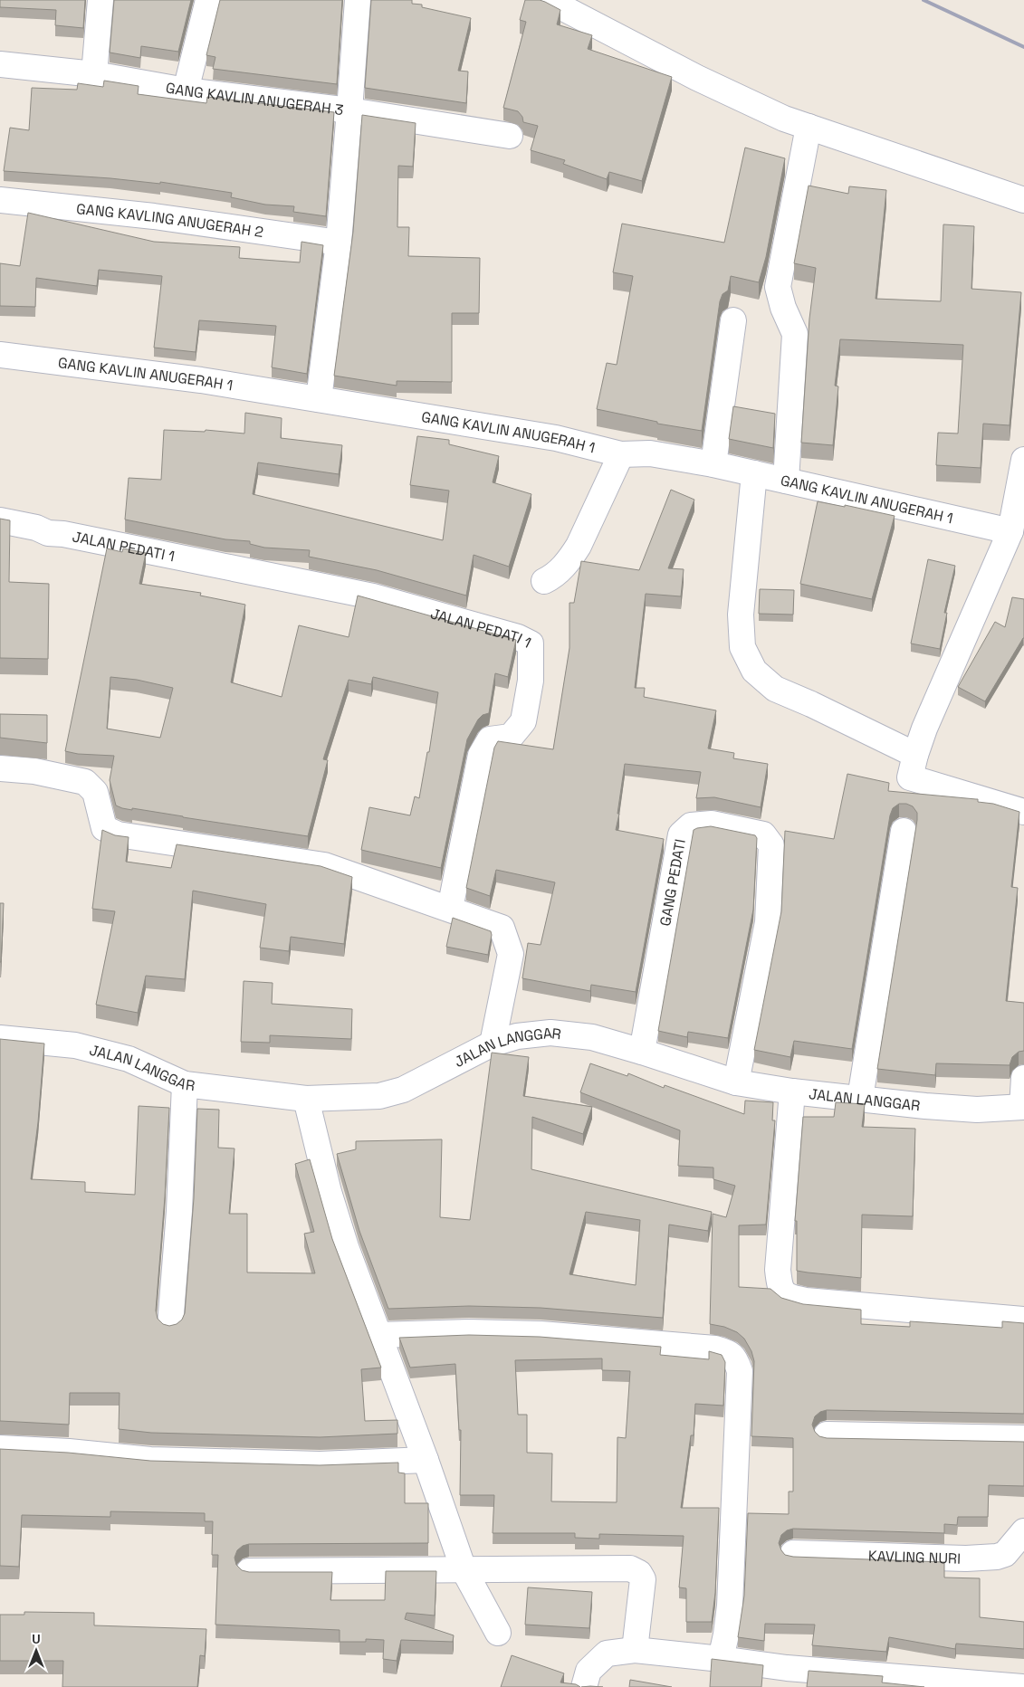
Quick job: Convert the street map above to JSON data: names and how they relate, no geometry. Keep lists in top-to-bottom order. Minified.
{"streets":{"street":["GANG KAVLIN ANUGERAH 3","GANG KAVLING ANUGERAH 2","GANG KAVLIN ANUGERAH 1","JALAN PEDATI 1","GANG PEDATI","JALAN LANGGAR","KAVLING NURI"]},"crossings":[["GANG PEDATI","JALAN LANGGAR"]],"north":"top"}
